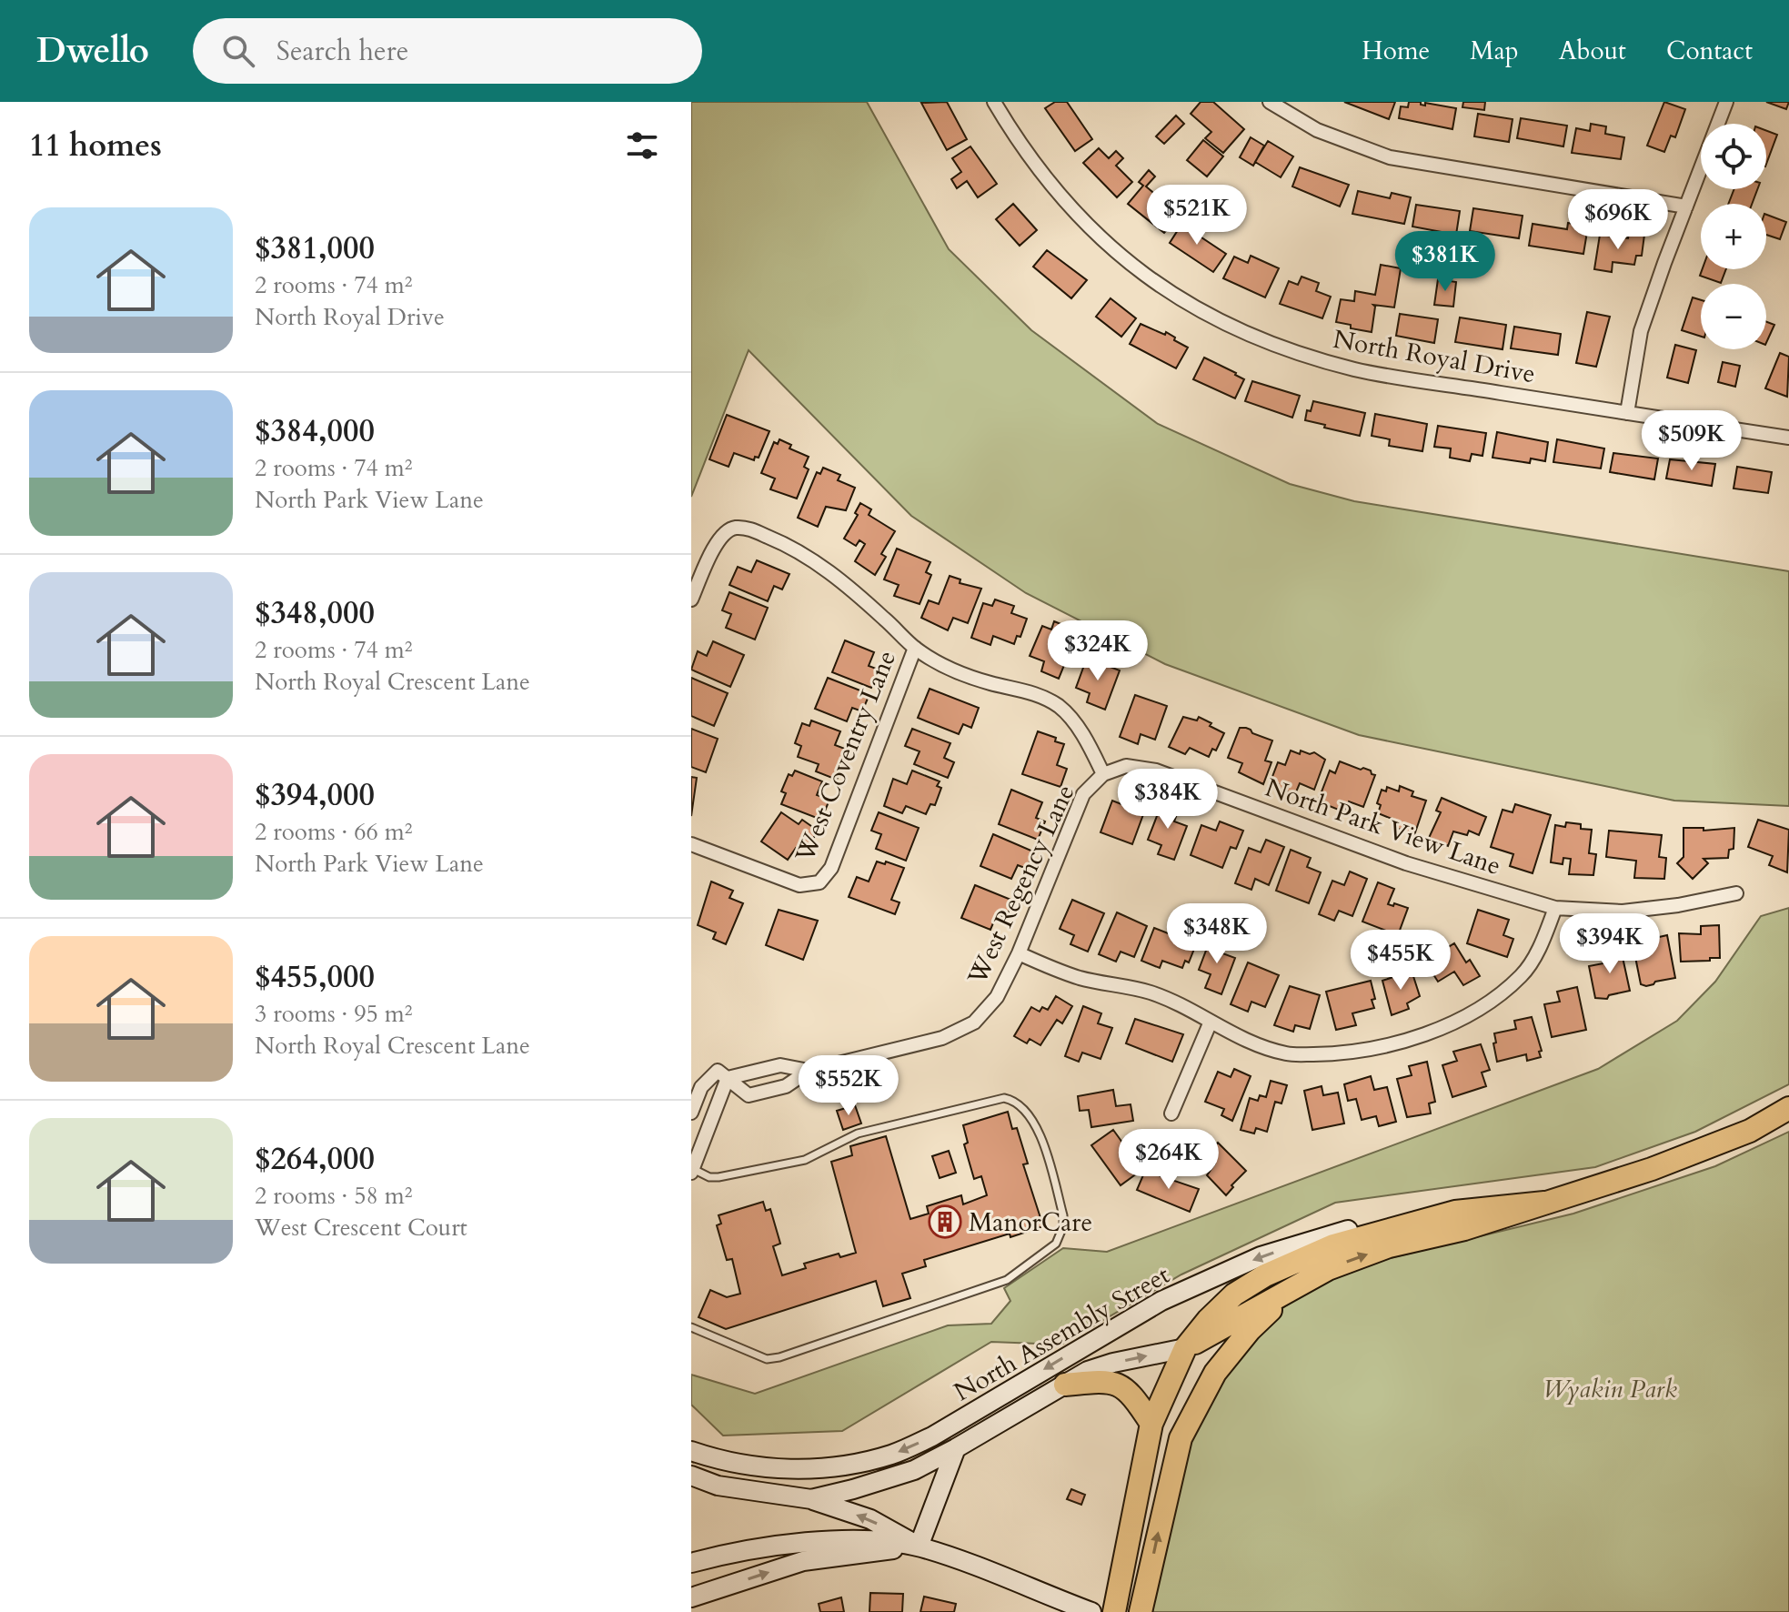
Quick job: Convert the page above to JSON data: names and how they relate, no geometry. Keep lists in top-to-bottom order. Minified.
{"streets":{"main road":["North Assembly Street"],"street":["North Royal Drive","West Coventry Lane","North Park View Lane","West Regency Lane"]},"crossings":[["North Park View Lane","West Regency Lane"]],"parks":["Wyakin Park"],"places":{"building":["ManorCare"]},"page":{"header":"Dwello","search":"Search here","nav":["Home","Map","About","Contact"],"heading":"11 homes","map_buttons":["+","−"],"price":["$521K","$696K","$381K","$509K","$324K","$384K","$348K","$394K","$455K","$552K","$264K"],"list":[{"name":"$381,000","note":"2 rooms · 74 m² · North Royal Drive"},{"name":"$384,000","note":"2 rooms · 74 m² · North Park View Lane"},{"name":"$348,000","note":"2 rooms · 74 m² · North Royal Crescent Lane"},{"name":"$394,000","note":"2 rooms · 66 m² · North Park View Lane"},{"name":"$455,000","note":"3 rooms · 95 m² · North Royal Crescent Lane"},{"name":"$264,000","note":"2 rooms · 58 m² · West Crescent Court"}]}}
